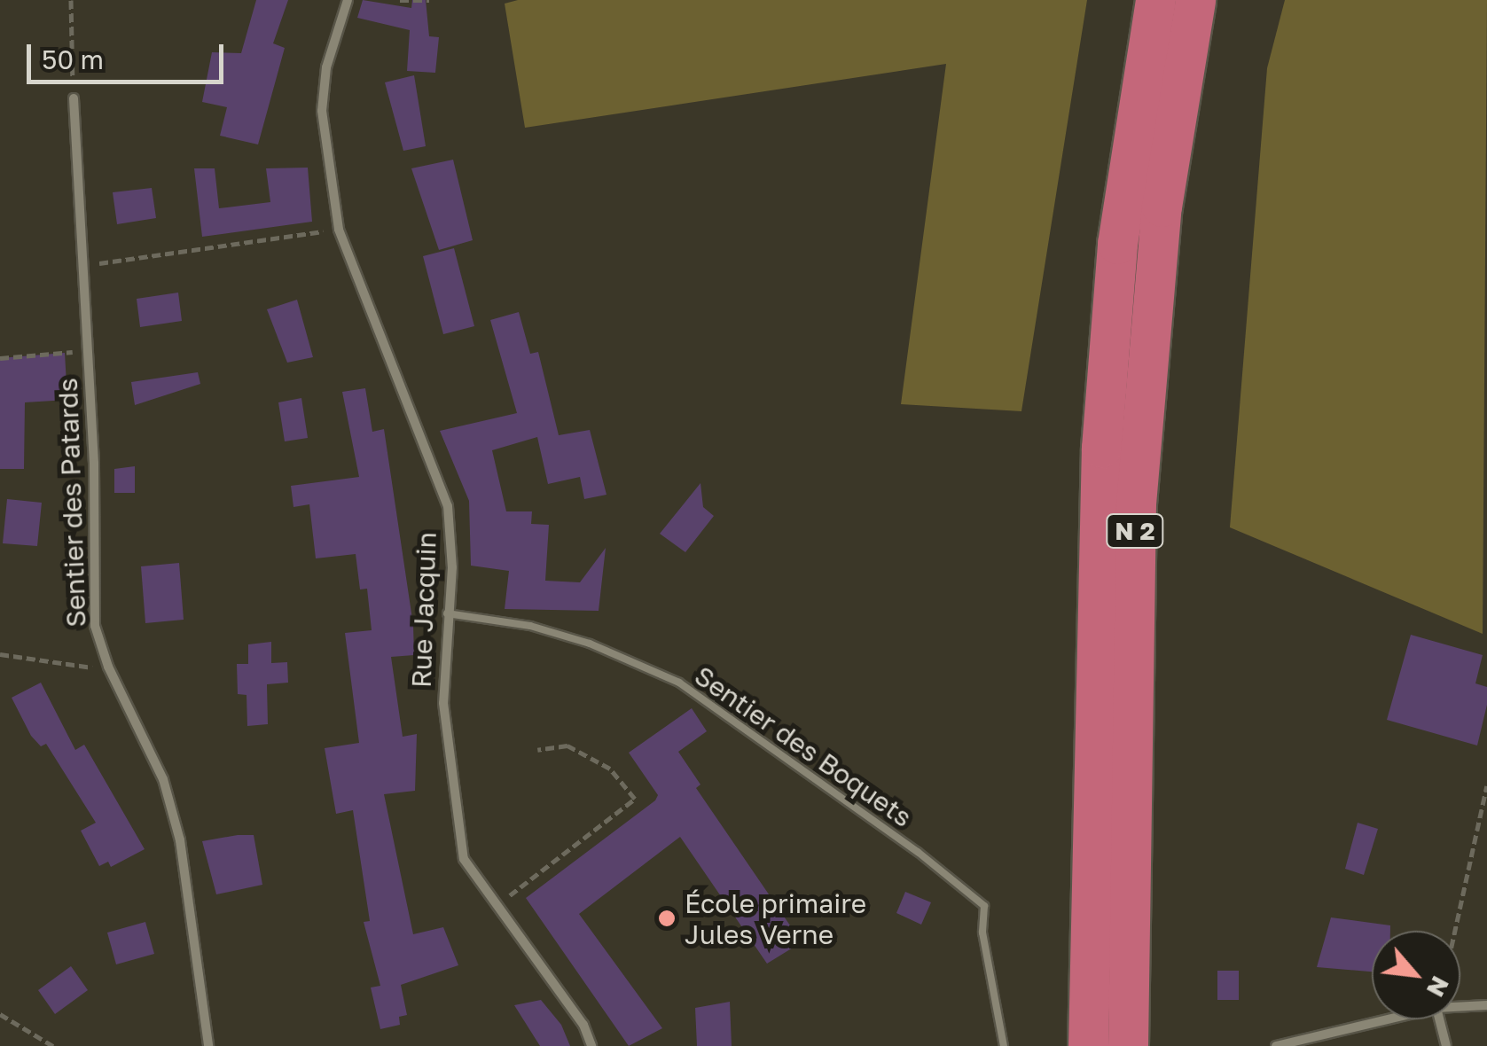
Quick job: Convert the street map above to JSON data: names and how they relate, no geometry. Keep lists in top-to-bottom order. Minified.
{"streets":{"highway":["N 2"],"street":["Sentier des Patards","Rue Jacquin"],"lane":["Sentier des Boquets"]},"crossings":[["Rue Jacquin","Sentier des Boquets"]],"places":["École primaire Jules Verne"],"scale_bar":"50 m","north":"bottom right"}
